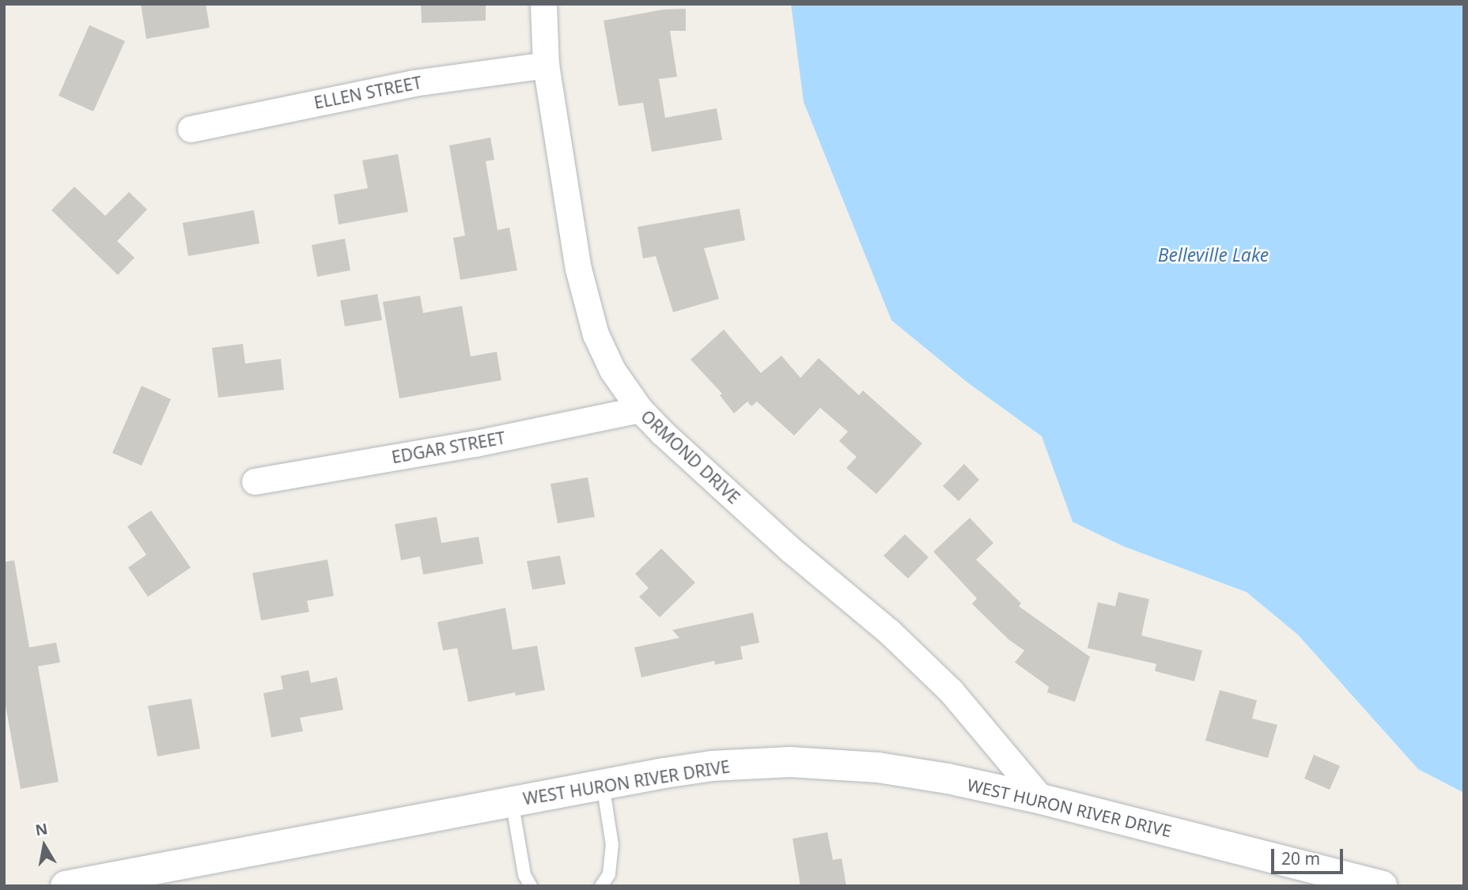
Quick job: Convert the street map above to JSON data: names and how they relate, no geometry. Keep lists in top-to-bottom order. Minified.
{"streets":{"main road":["WEST HURON RIVER DRIVE"],"street":["ELLEN STREET","EDGAR STREET","ORMOND DRIVE"]},"crossings":[["ELLEN STREET","ORMOND DRIVE"],["EDGAR STREET","ORMOND DRIVE"],["ORMOND DRIVE","WEST HURON RIVER DRIVE"]],"water":["Belleville Lake"],"scale_bar":"20 m","north":"top"}
